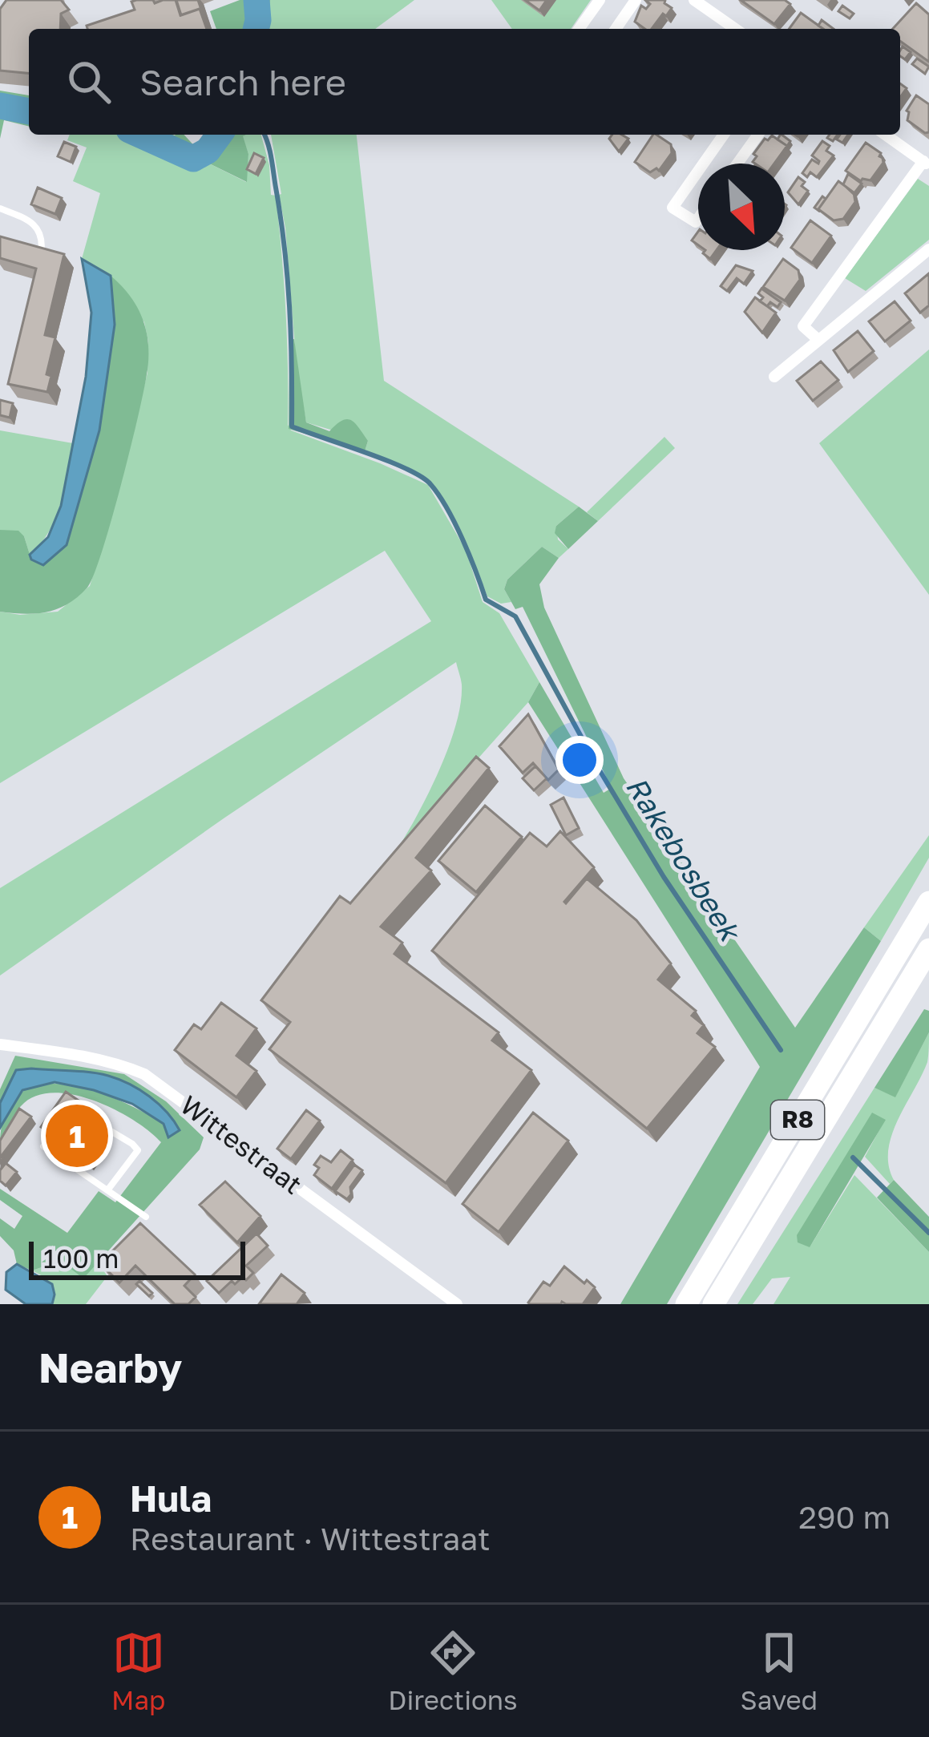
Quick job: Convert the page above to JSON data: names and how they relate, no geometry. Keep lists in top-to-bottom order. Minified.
{"streets":{"highway":["R8"],"street":["Wittestraat"]},"water":["Rakebosbeek"],"scale_bar":"100 m","north":"bottom right","page":{"search":"Search here","pins":"1","scale":"100 m","heading":"Nearby","list":[{"mark":"1","name":"Hula","note":"Restaurant · Wittestraat","value":"290 m"}],"nav":["Map","Directions","Saved"]}}
